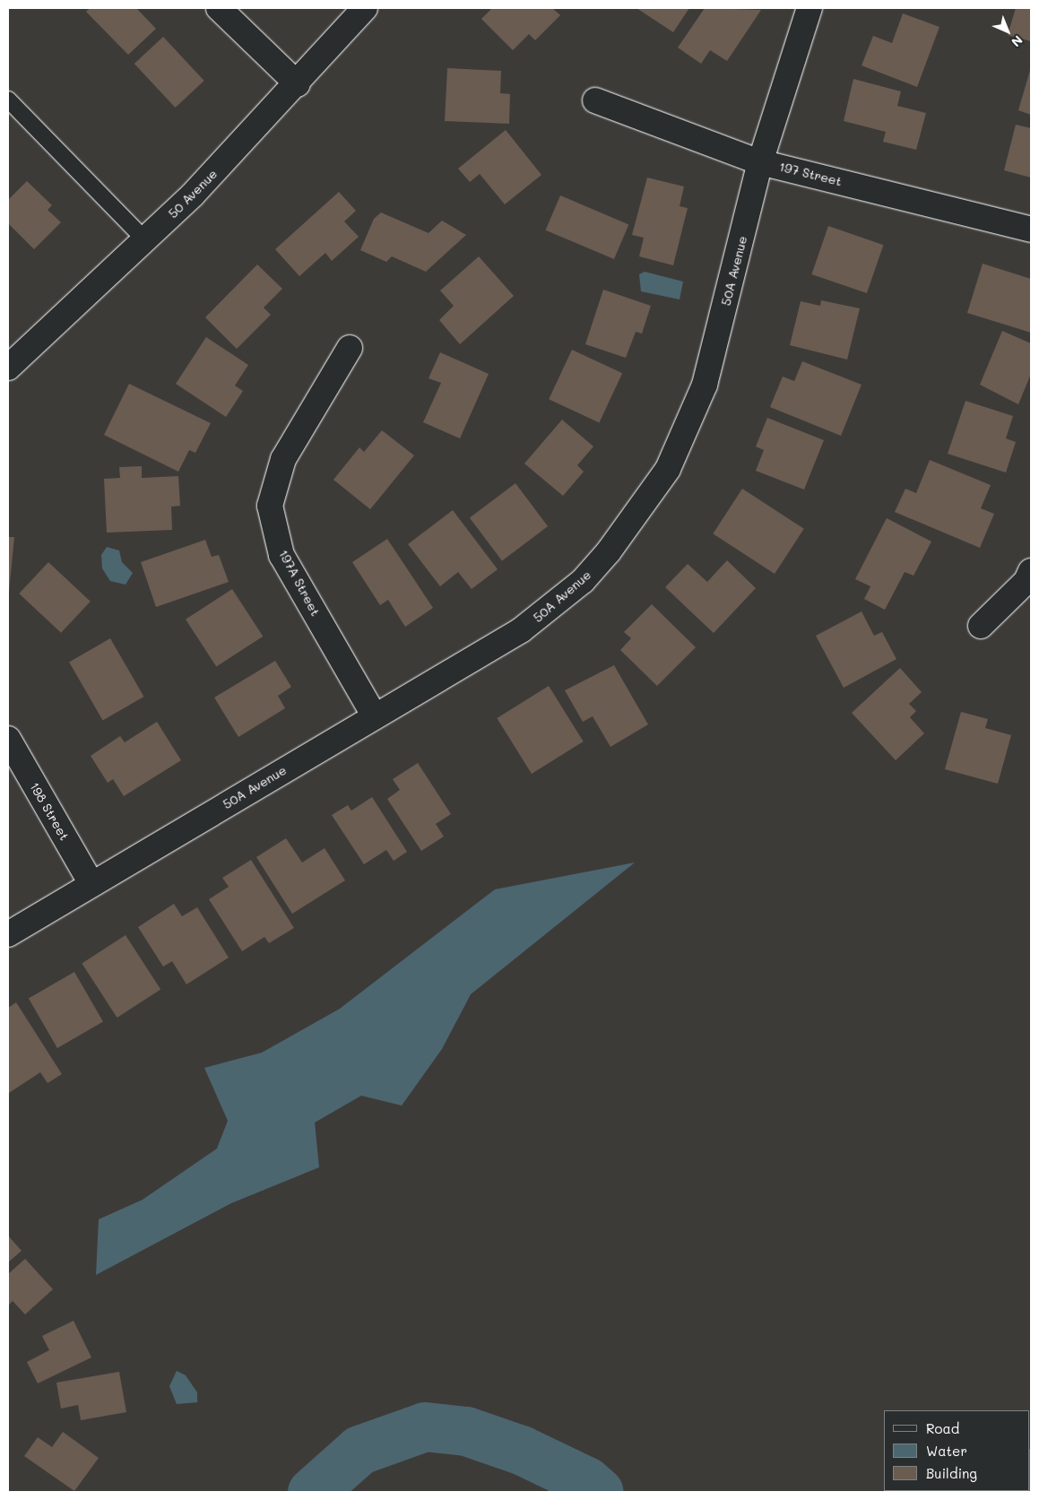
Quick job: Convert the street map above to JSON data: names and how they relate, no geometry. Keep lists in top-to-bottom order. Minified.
{"streets":{"street":["197 Street","50 Avenue","50A Avenue","197A Street","198 Street"]},"crossings":[["197 Street","50A Avenue"],["50A Avenue","197A Street"],["50A Avenue","198 Street"]],"legend":["Road","Water","Building"],"north":"bottom right"}
